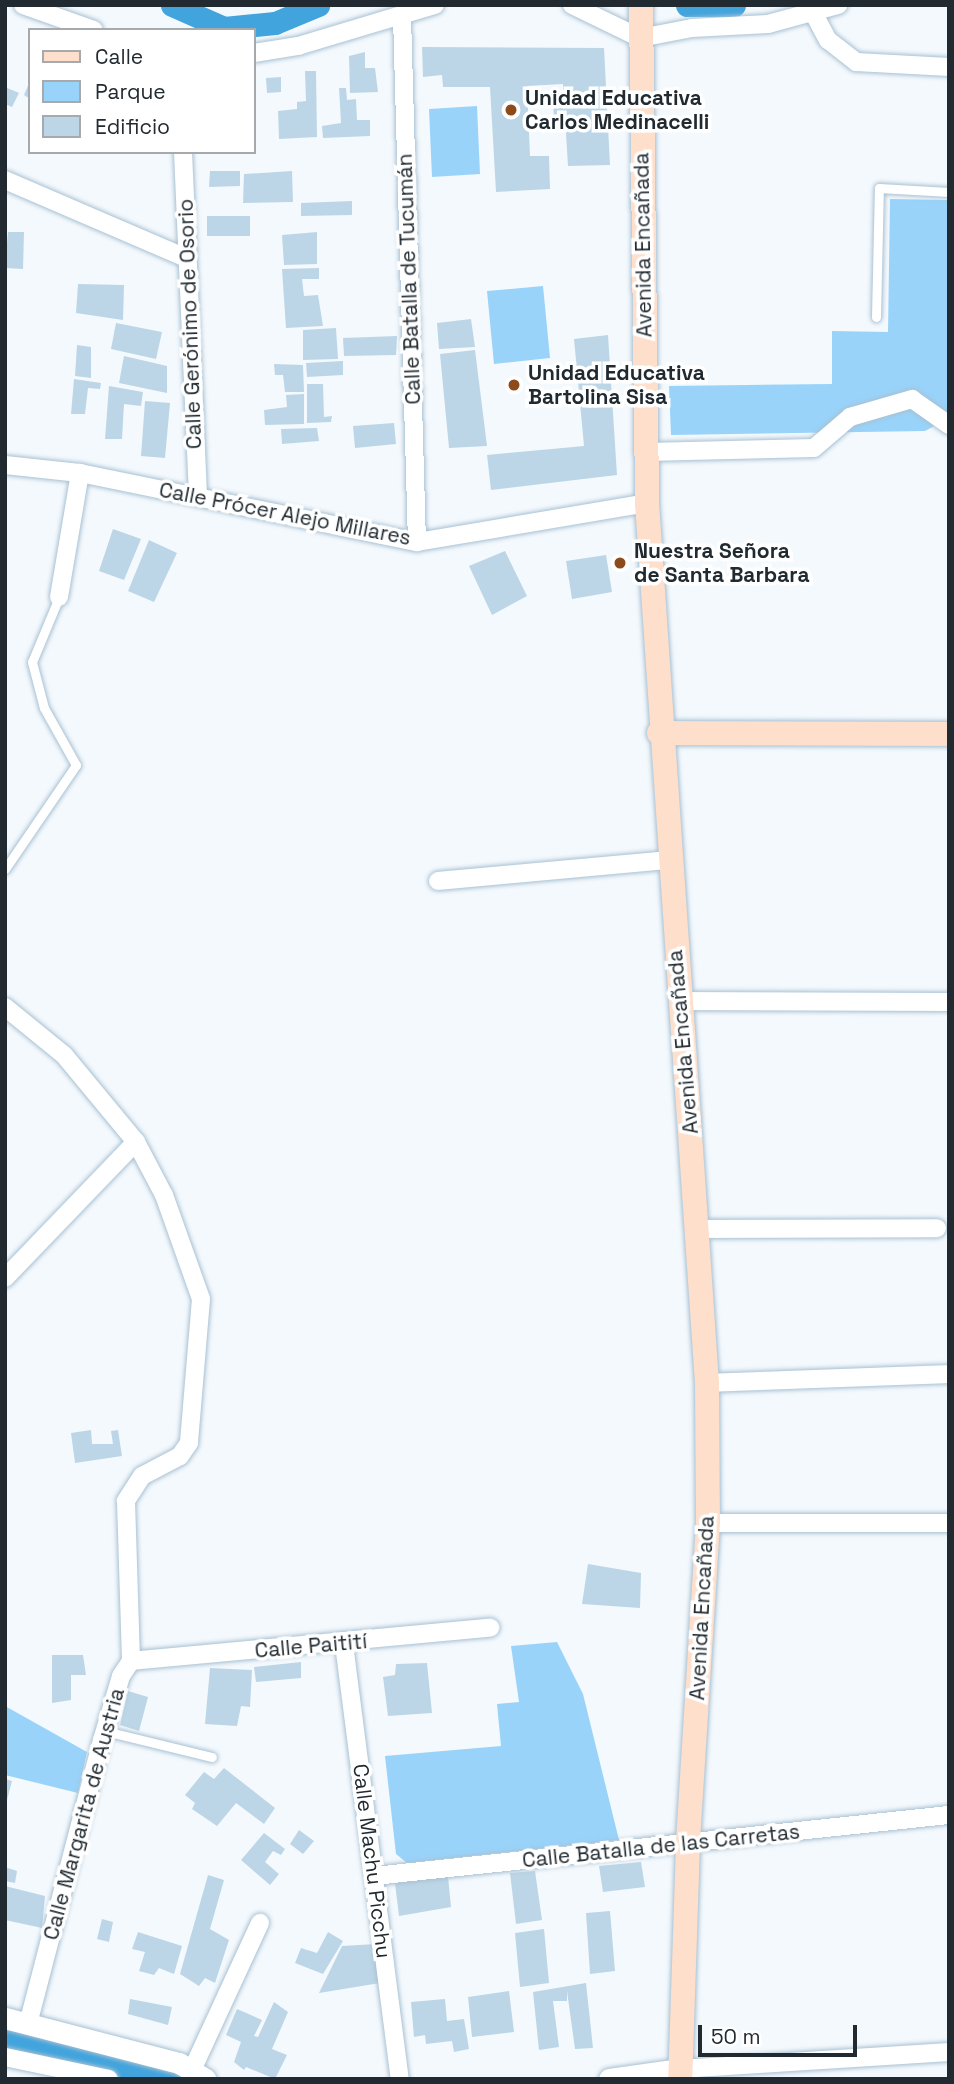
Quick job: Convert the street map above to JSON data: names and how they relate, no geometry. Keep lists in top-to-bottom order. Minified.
{"streets":{"main road":["Avenida Encañada"],"street":["Calle Batalla de Tucumán","Calle Gerónimo de Osorio","Calle Prócer Alejo Millares","Calle Paitití","Calle Margarita de Austria","Calle Batalla de las Carretas","Calle Machu Picchu"]},"crossings":[["Avenida Encañada","Calle Prócer Alejo Millares"],["Avenida Encañada","Calle Batalla de las Carretas"],["Calle Batalla de Tucumán","Calle Prócer Alejo Millares"],["Calle Gerónimo de Osorio","Calle Prócer Alejo Millares"],["Calle Paitití","Calle Margarita de Austria"],["Calle Paitití","Calle Machu Picchu"],["Calle Batalla de las Carretas","Calle Machu Picchu"]],"places":["Unidad Educativa Carlos Medinacelli","Unidad Educativa Bartolina Sisa","Nuestra Señora de Santa Barbara"],"legend":["Calle","Parque","Edificio"],"scale_bar":"50 m"}
